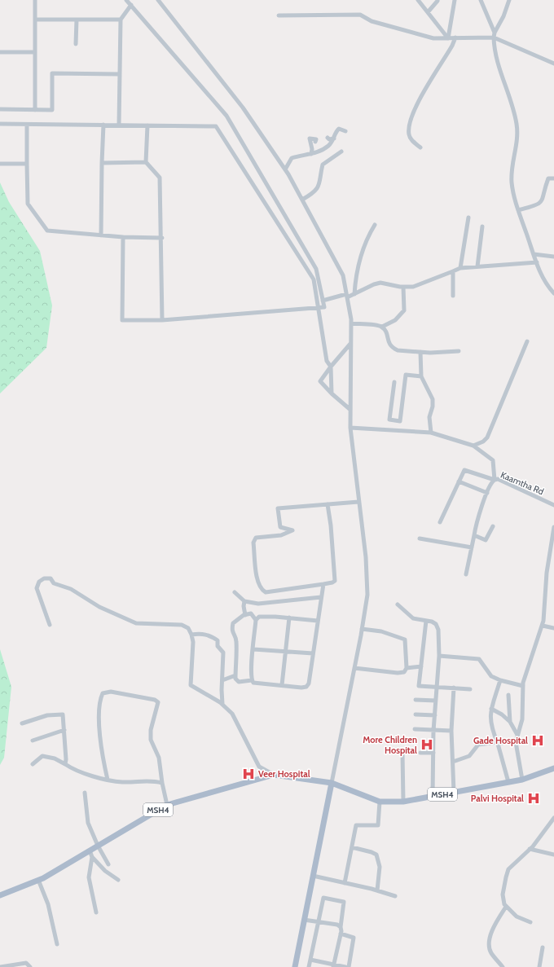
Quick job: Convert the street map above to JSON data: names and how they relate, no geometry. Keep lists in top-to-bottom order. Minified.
{"streets":{"main road":["MSH4"],"street":["Kaamtha Rd"]},"places":{"hospital":["Gade Hospital","More Children Hospital","Veer Hospital","Palvi Hospital"]}}
